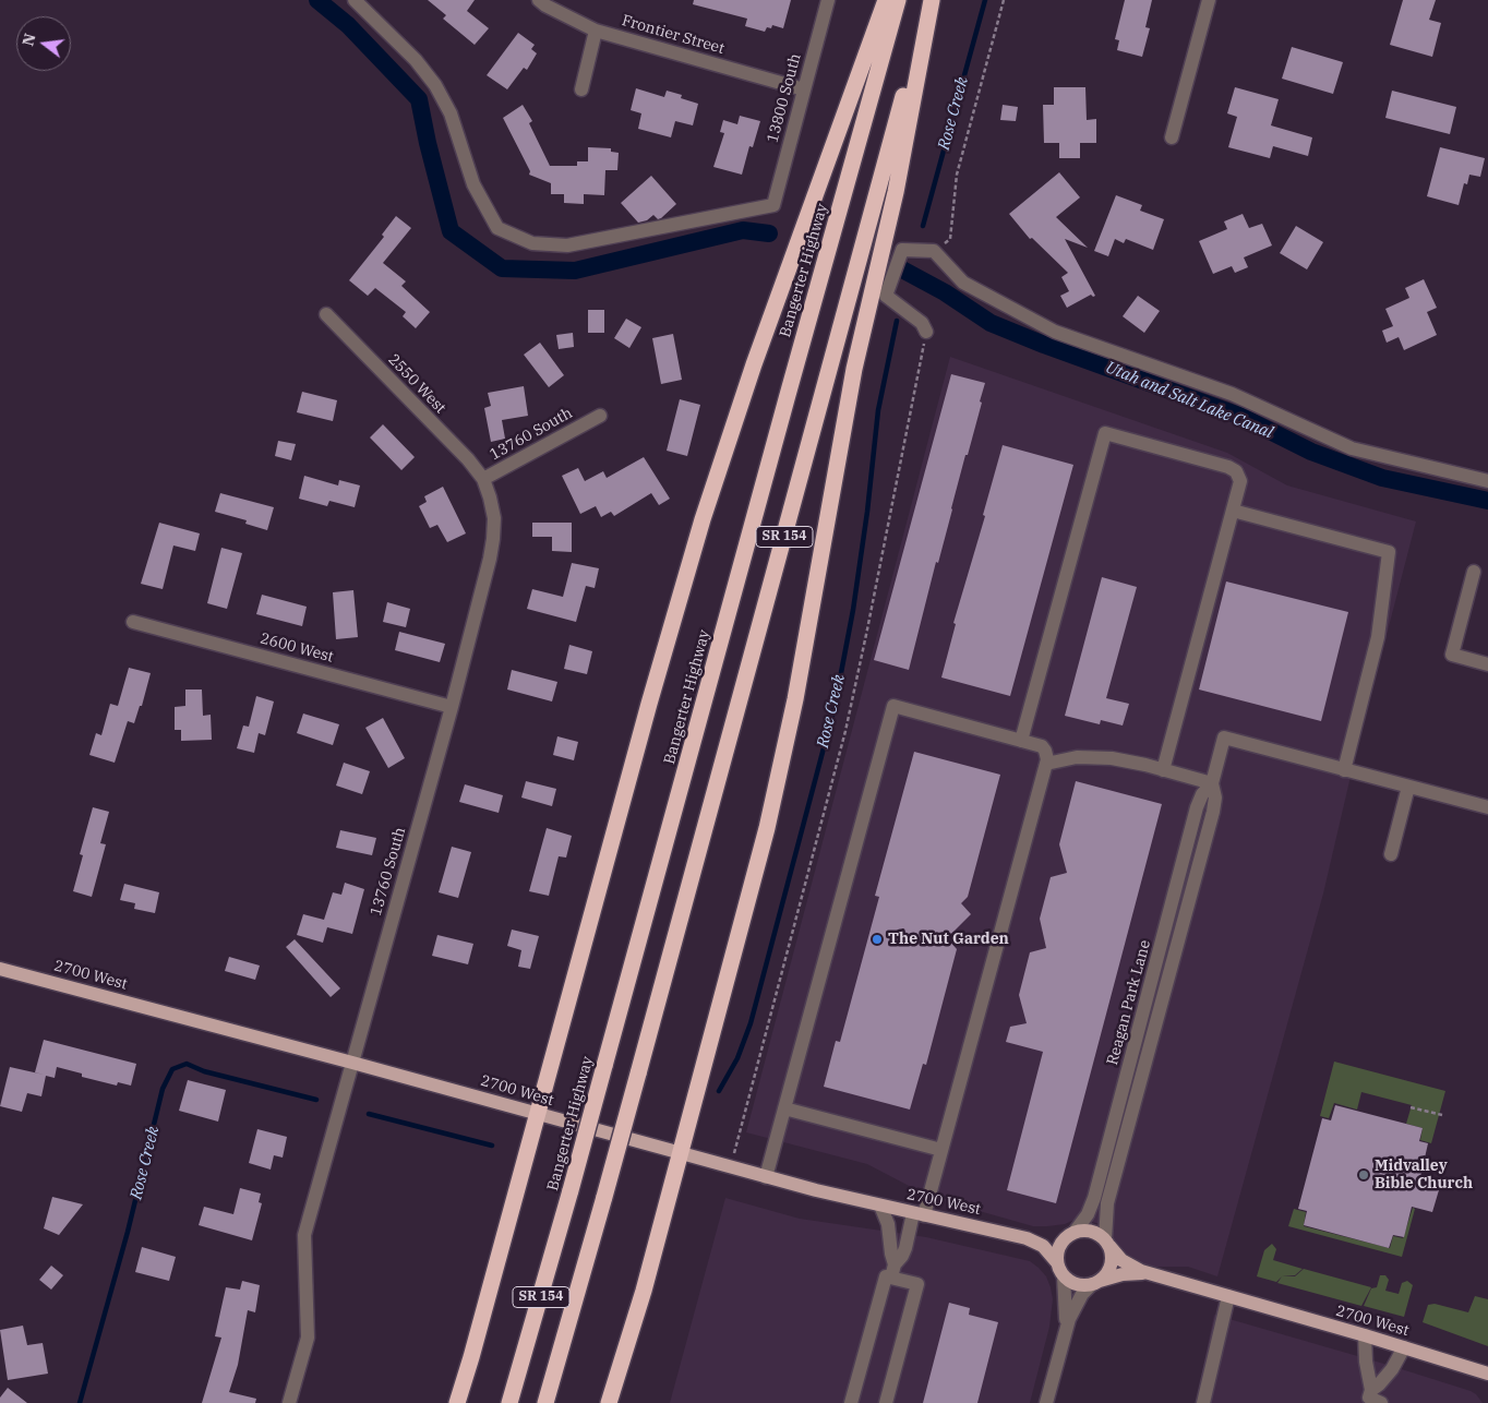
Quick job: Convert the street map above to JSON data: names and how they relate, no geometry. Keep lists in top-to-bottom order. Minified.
{"streets":{"highway":["Bangerter Highway","SR 154"],"main road":["2700 West"],"street":["Frontier Street","13800 South","2550 West","13760 South","2600 West","Reagan Park Lane"]},"crossings":[["Frontier Street","13800 South"],["2550 West","13760 South"],["13760 South","2600 West"],["13760 South","2700 West"],["2700 West","Reagan Park Lane"]],"water":["Rose Creek","Utah and Salt Lake Canal"],"places":["The Nut Garden","Midvalley Bible Church"],"north":"left"}
